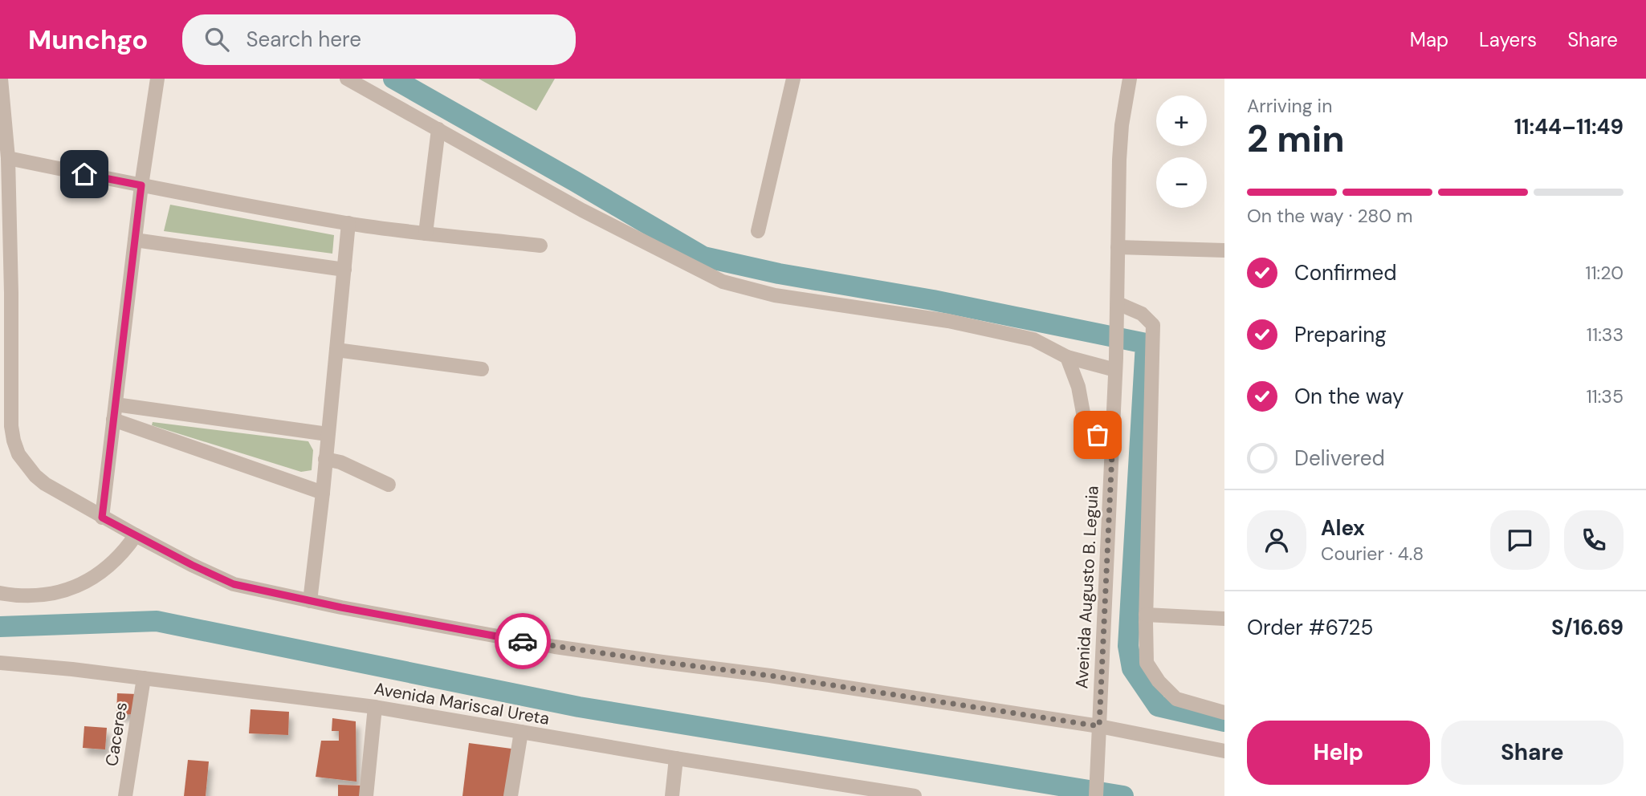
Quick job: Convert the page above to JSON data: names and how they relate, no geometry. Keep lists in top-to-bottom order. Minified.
{"streets":{"street":["Avenida Augusto B. Leguia","Avenida Mariscal Ureta","Caceres"]},"crossings":[["Avenida Mariscal Ureta","Caceres"]],"page":{"header":"Munchgo","search":"Search here","nav":["Map","Layers","Share"],"heading":["2 min","Arriving in","11:44–11:49"],"panel":["Alex","Courier · 4.8","Order #6725","S/16.69"],"map_buttons":["+","−"],"bar":"On the way · 280 m","list":[["Confirmed","11:20"],["Preparing","11:33"],["On the way","11:35"],"Delivered"],"buttons":["Help","Share"]}}
